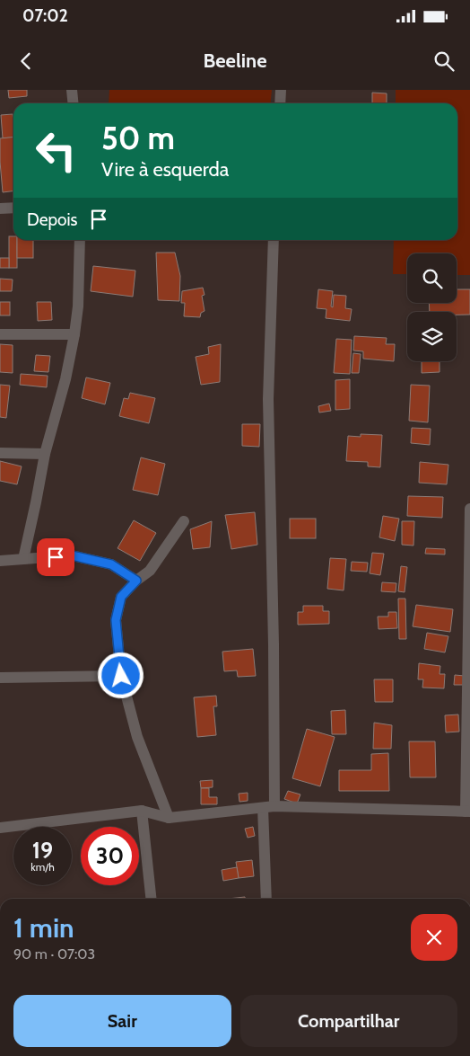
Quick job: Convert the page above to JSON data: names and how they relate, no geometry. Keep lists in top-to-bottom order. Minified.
{"page":{"status":"07:02","header":"Beeline","turn":["50 m","Vire à esquerda"],"then":"Depois","speed":"19 km/h","limit":"30","heading":["1 min","90 m · 07:03"],"buttons":["Sair","Compartilhar"]}}
